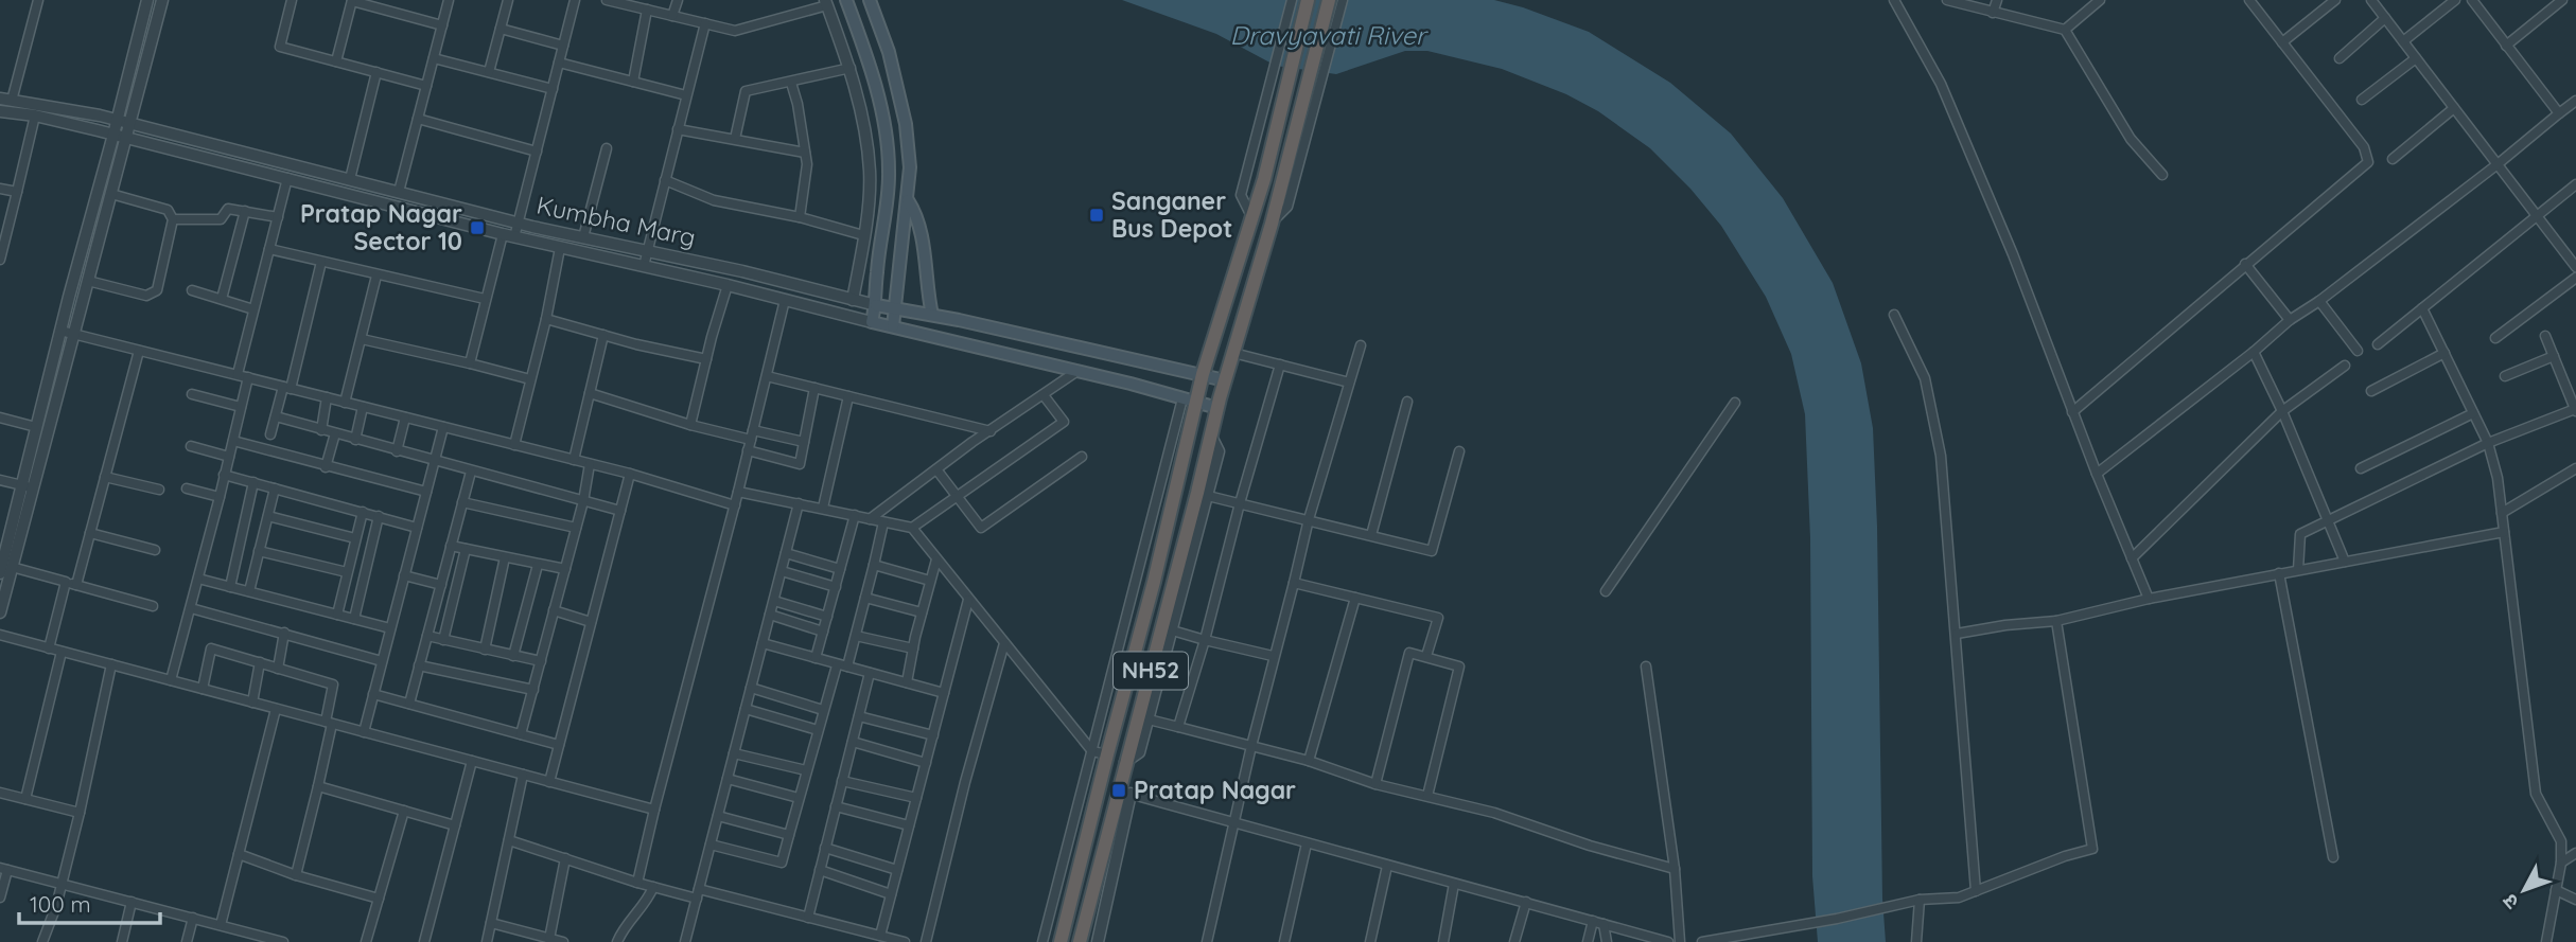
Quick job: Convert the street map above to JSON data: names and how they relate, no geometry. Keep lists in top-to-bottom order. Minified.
{"streets":{"highway":["NH52"],"main road":["Kumbha Marg"]},"crossings":[["Kumbha Marg","NH52"]],"water":["Dravyavati River"],"places":{"transit":["Sanganer Bus Depot","Pratap Nagar Sector 10","Pratap Nagar"]},"scale_bar":"100 m","north":"bottom left"}
